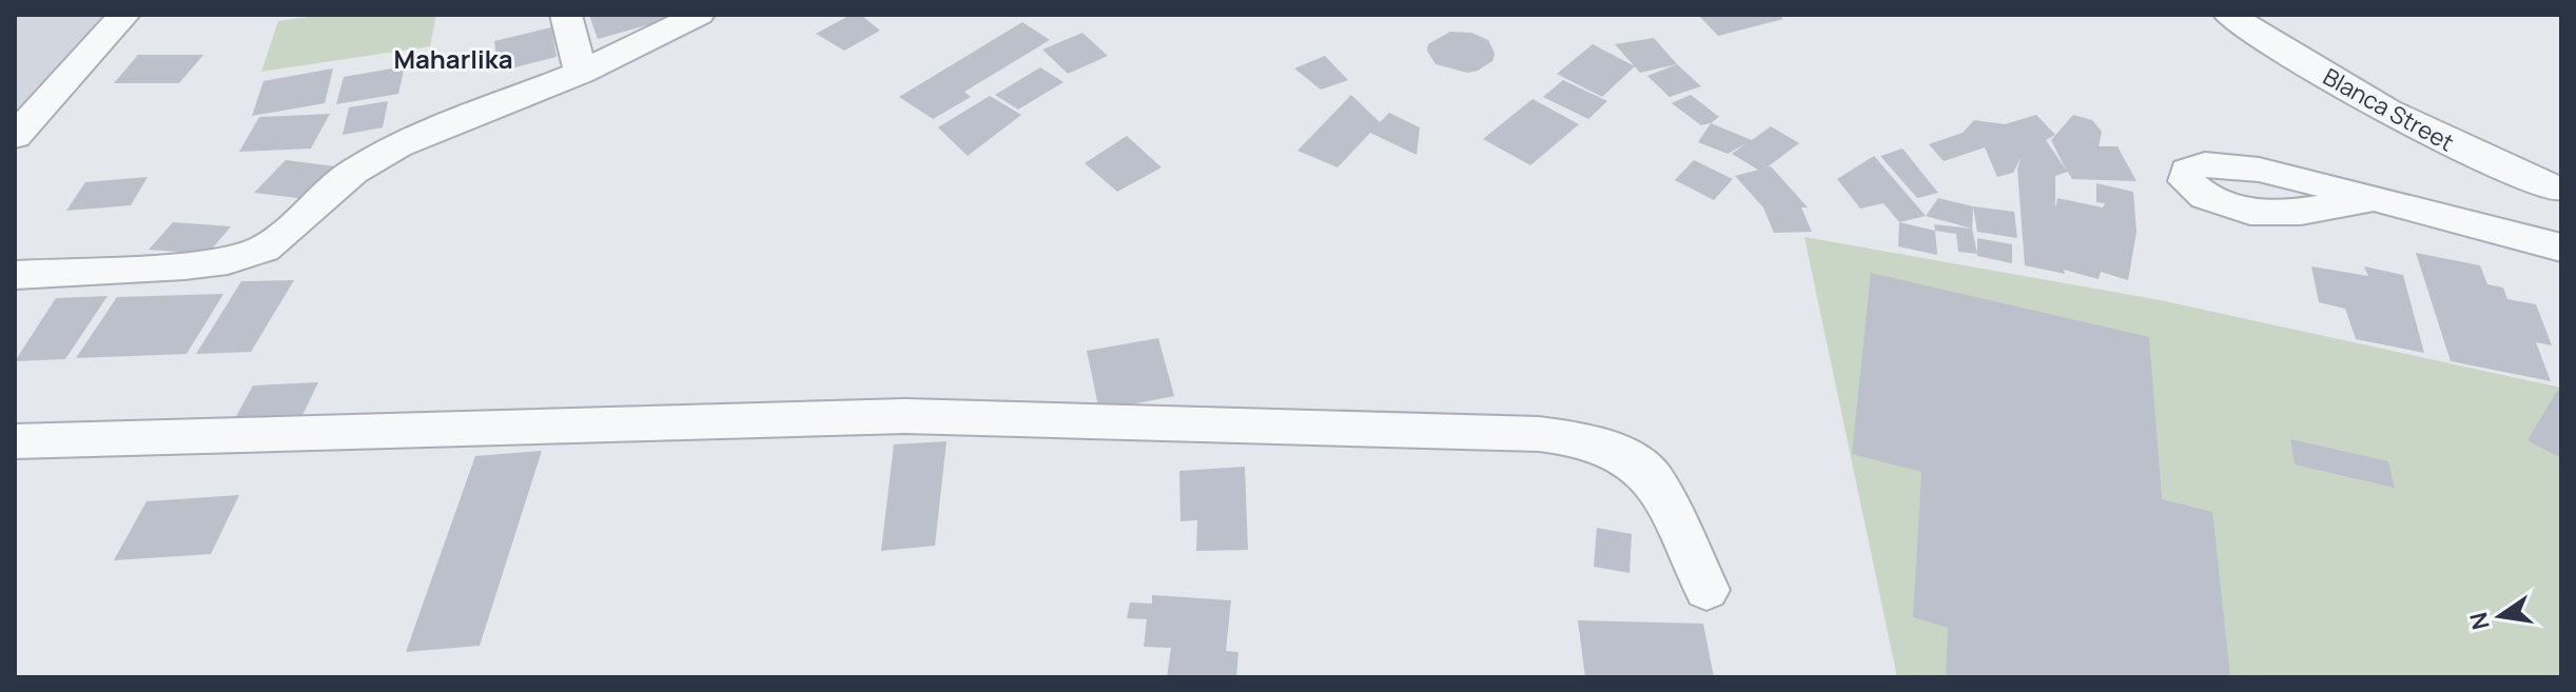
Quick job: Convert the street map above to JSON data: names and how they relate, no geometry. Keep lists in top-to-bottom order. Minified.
{"streets":{"street":["Blanca Street"]},"districts":["Maharlika"],"north":"left"}
